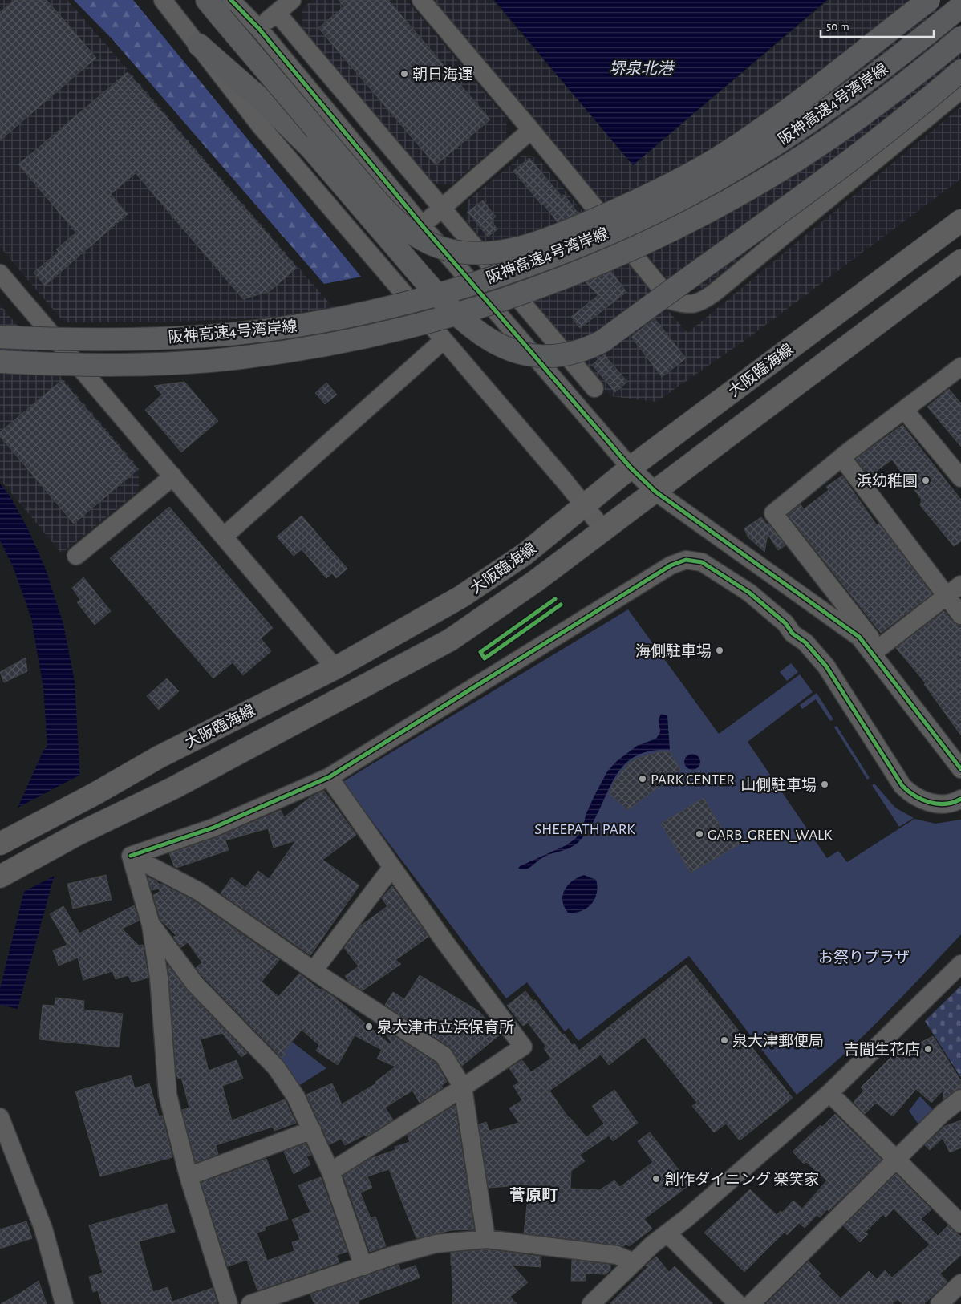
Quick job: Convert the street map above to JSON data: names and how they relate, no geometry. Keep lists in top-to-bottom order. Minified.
{"streets":{"highway":["阪神高速4号湾岸線"],"main road":["大阪臨海線"]},"districts":["菅原町"],"water":["堺泉北港"],"parks":["SHEEPATH PARK","お祭りプラザ"],"places":["朝日海運","浜幼稚園","海側駐車場","PARK CENTER","山側駐車場","GARB_GREEN_WALK","泉大津市立浜保育所","泉大津郵便局","吉間生花店","創作ダイニング 楽笑家"],"scale_bar":"50 m"}
